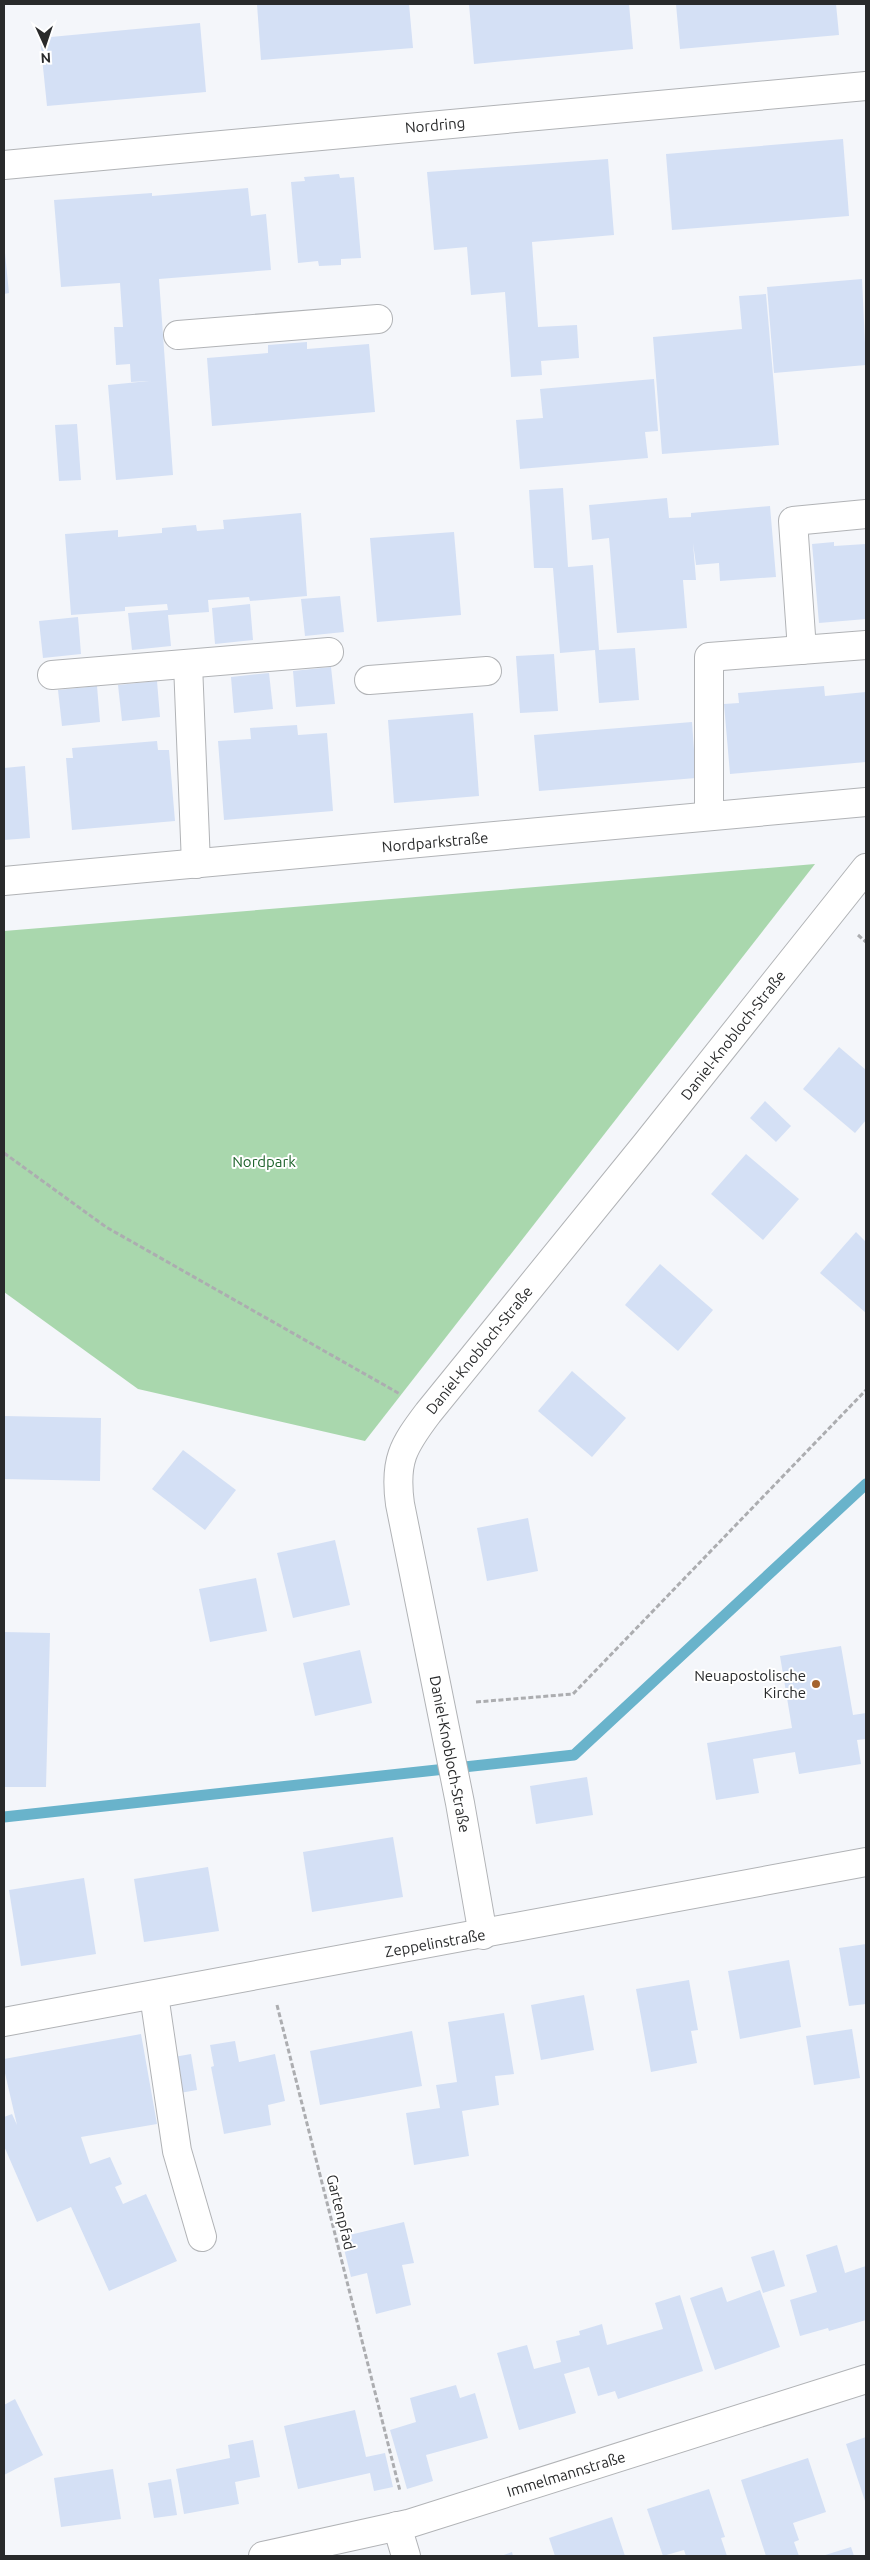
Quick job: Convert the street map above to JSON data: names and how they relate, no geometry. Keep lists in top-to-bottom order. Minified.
{"streets":{"street":["Nordring","Nordparkstraße","Daniel-Knobloch-Straße","Zeppelinstraße","Immelmannstraße"],"path":["Gartenpfad"]},"crossings":[["Daniel-Knobloch-Straße","Zeppelinstraße"],["Zeppelinstraße","Gartenpfad"]],"parks":["Nordpark"],"places":["Neuapostolische Kirche"],"north":"bottom"}
